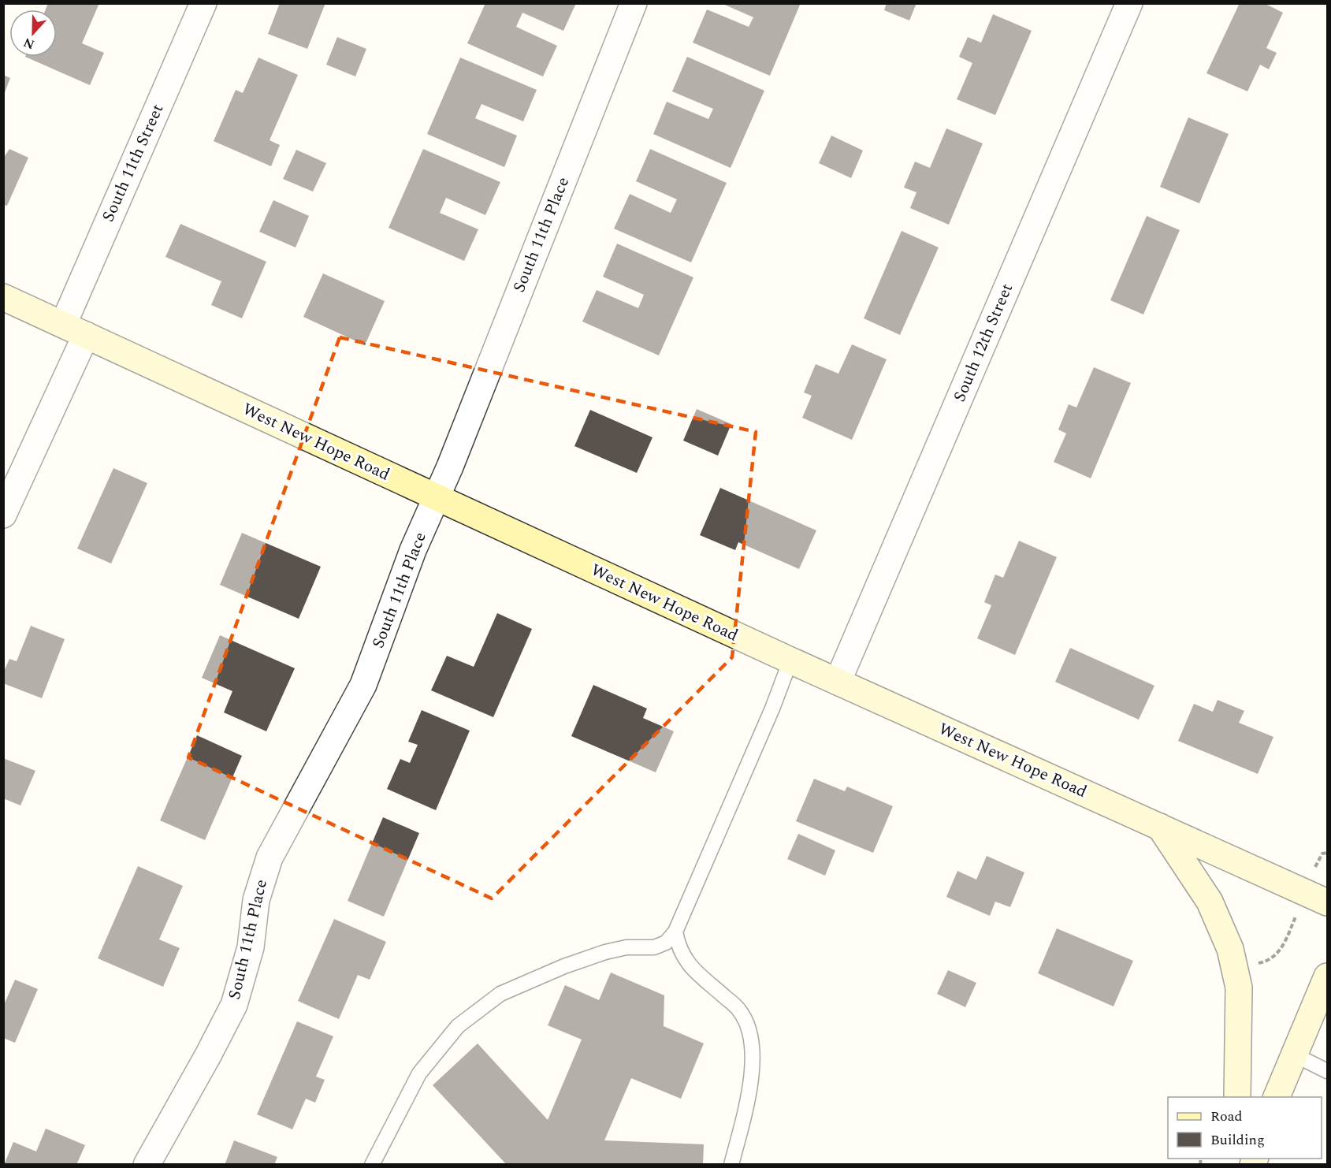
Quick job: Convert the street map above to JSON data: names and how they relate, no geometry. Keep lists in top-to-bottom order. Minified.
{"streets":{"main road":["West New Hope Road"],"street":["South 11th Street","South 11th Place","South 12th Street"]},"crossings":[["South 11th Street","West New Hope Road"],["South 11th Place","West New Hope Road"],["South 12th Street","West New Hope Road"]],"legend":["Road","Building"],"north":"bottom"}
